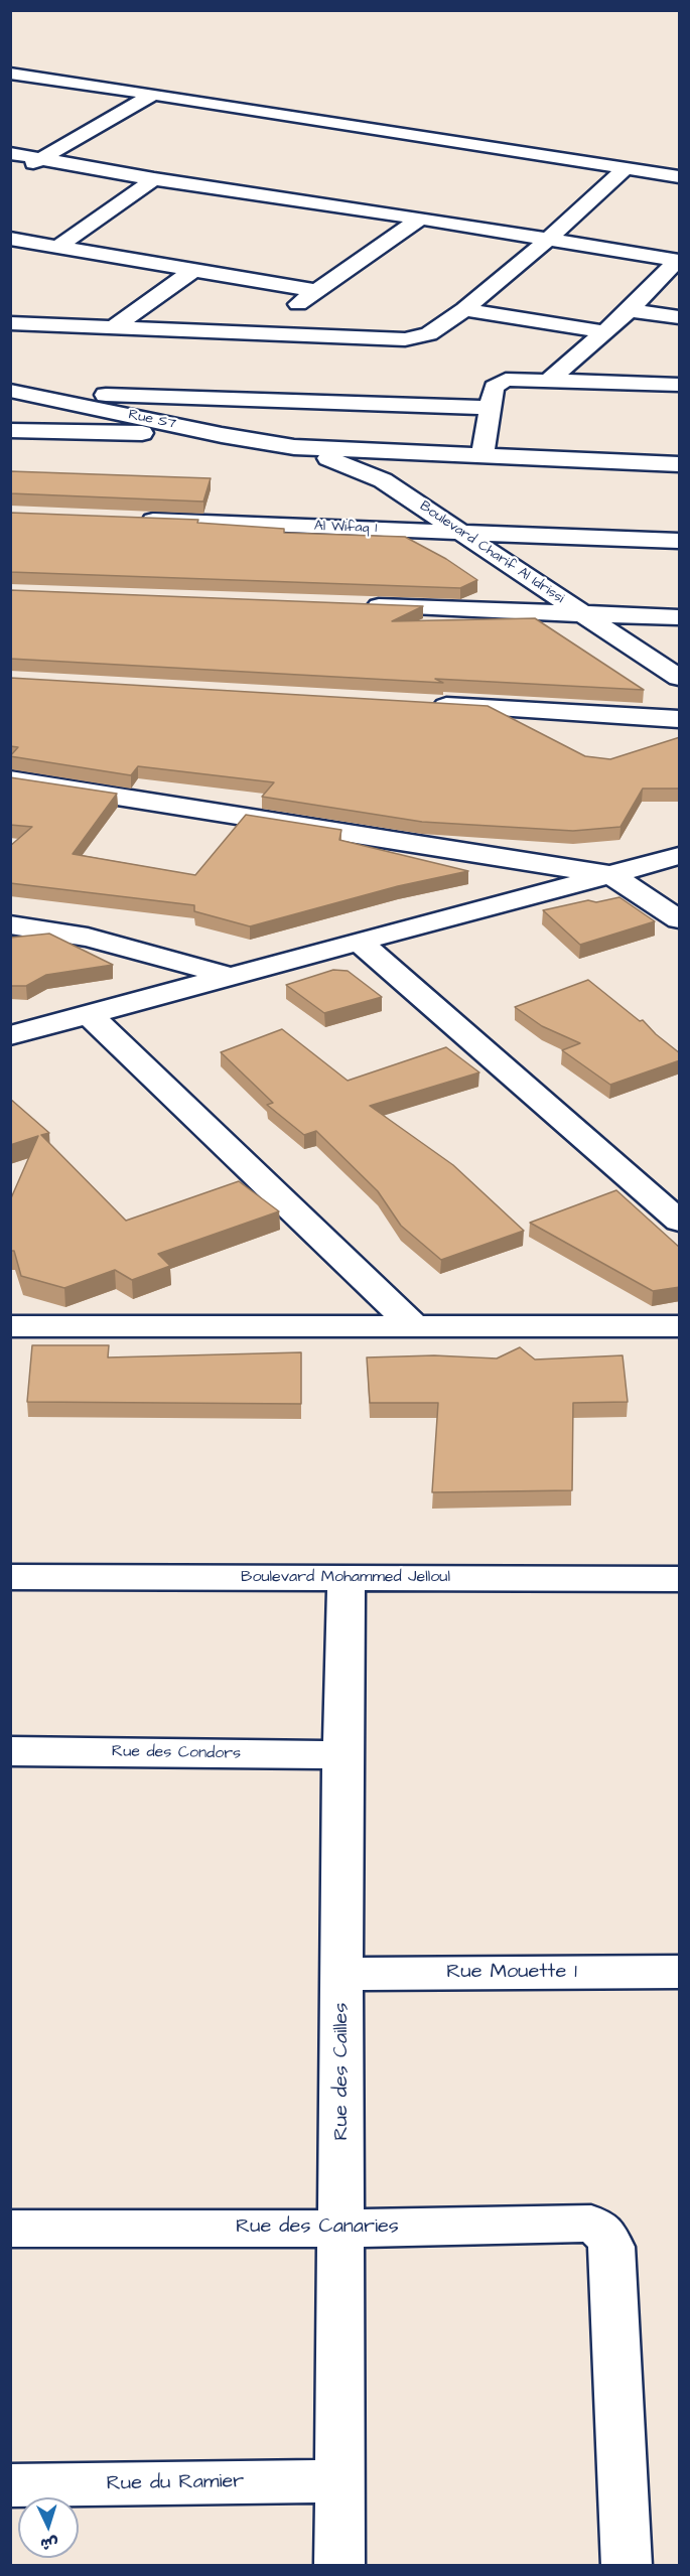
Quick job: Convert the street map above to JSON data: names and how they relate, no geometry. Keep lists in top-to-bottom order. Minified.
{"streets":{"street":["Rue S7","Al Wifaq 1","Boulevard Charif Al Idrissi","Boulevard Mohammed Jelloul","Rue des Condors","Rue Mouette 1","Rue des Cailles","Rue des Canaries","Rue du Ramier"]},"crossings":[["Rue S7","Boulevard Charif Al Idrissi"],["Al Wifaq 1","Boulevard Charif Al Idrissi"],["Boulevard Mohammed Jelloul","Rue des Cailles"],["Rue des Condors","Rue des Cailles"],["Rue Mouette 1","Rue des Cailles"],["Rue des Cailles","Rue des Canaries"],["Rue des Cailles","Rue du Ramier"]],"north":"bottom"}
